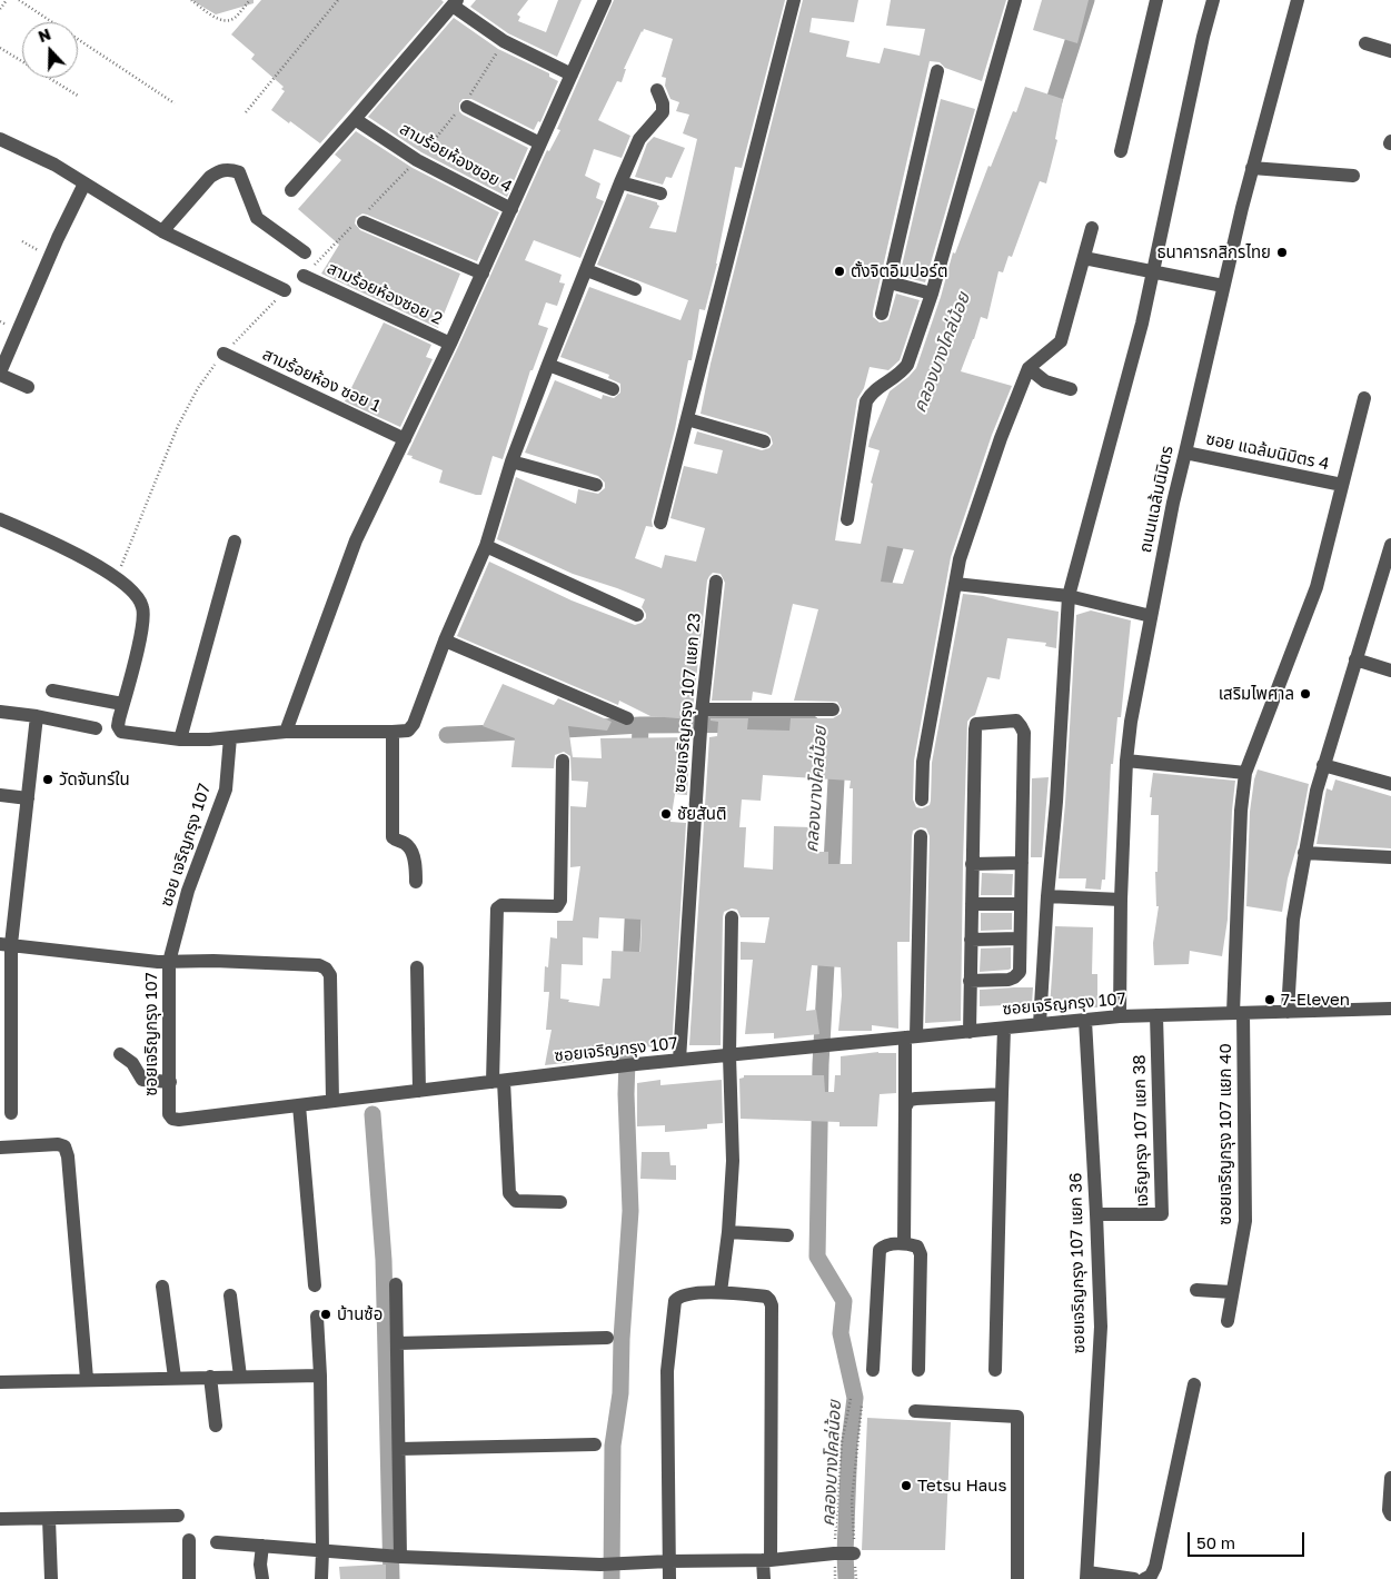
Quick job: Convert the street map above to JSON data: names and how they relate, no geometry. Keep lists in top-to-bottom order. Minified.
{"streets":{"street":["สามร้อยห้องซอย 4","สามร้อยห้องซอย 2","สามร้อยห้อง ซอย 1","ซอย แฉล้มนิมิตร 4","ถนนแฉล้มนิมิตร","ซอยเจริญกรุง 107 แยก 23","ซอย เจริญกรุง 107","ซอยเจริญกรุง 107","เจริญกรุง 107 แยก 38","ซอยเจริญกรุง 107 แยก 40","ซอยเจริญกรุง 107 แยก 36"]},"crossings":[["ซอย แฉล้มนิมิตร 4","ถนนแฉล้มนิมิตร"],["ซอย แฉล้มนิมิตร 4","ซอยเจริญกรุง 107 แยก 40"],["ถนนแฉล้มนิมิตร","ซอยเจริญกรุง 107"],["ซอยเจริญกรุง 107 แยก 23","ซอยเจริญกรุง 107"],["ซอย เจริญกรุง 107","ซอยเจริญกรุง 107"],["ซอยเจริญกรุง 107","เจริญกรุง 107 แยก 38"],["ซอยเจริญกรุง 107","ซอยเจริญกรุง 107 แยก 40"],["ซอยเจริญกรุง 107","ซอยเจริญกรุง 107 แยก 36"],["เจริญกรุง 107 แยก 38","ซอยเจริญกรุง 107 แยก 36"]],"water":["คลองบางโคล่น้อย"],"places":["ธนาคารกสิกรไทย","ตั้งจิตอิมปอร์ต","เสริมไพศาล","วัดจันทร์ใน","ชัยสันติ","7-Eleven","บ้านซ้อ","Tetsu Haus"],"scale_bar":"50 m","north":"top"}
